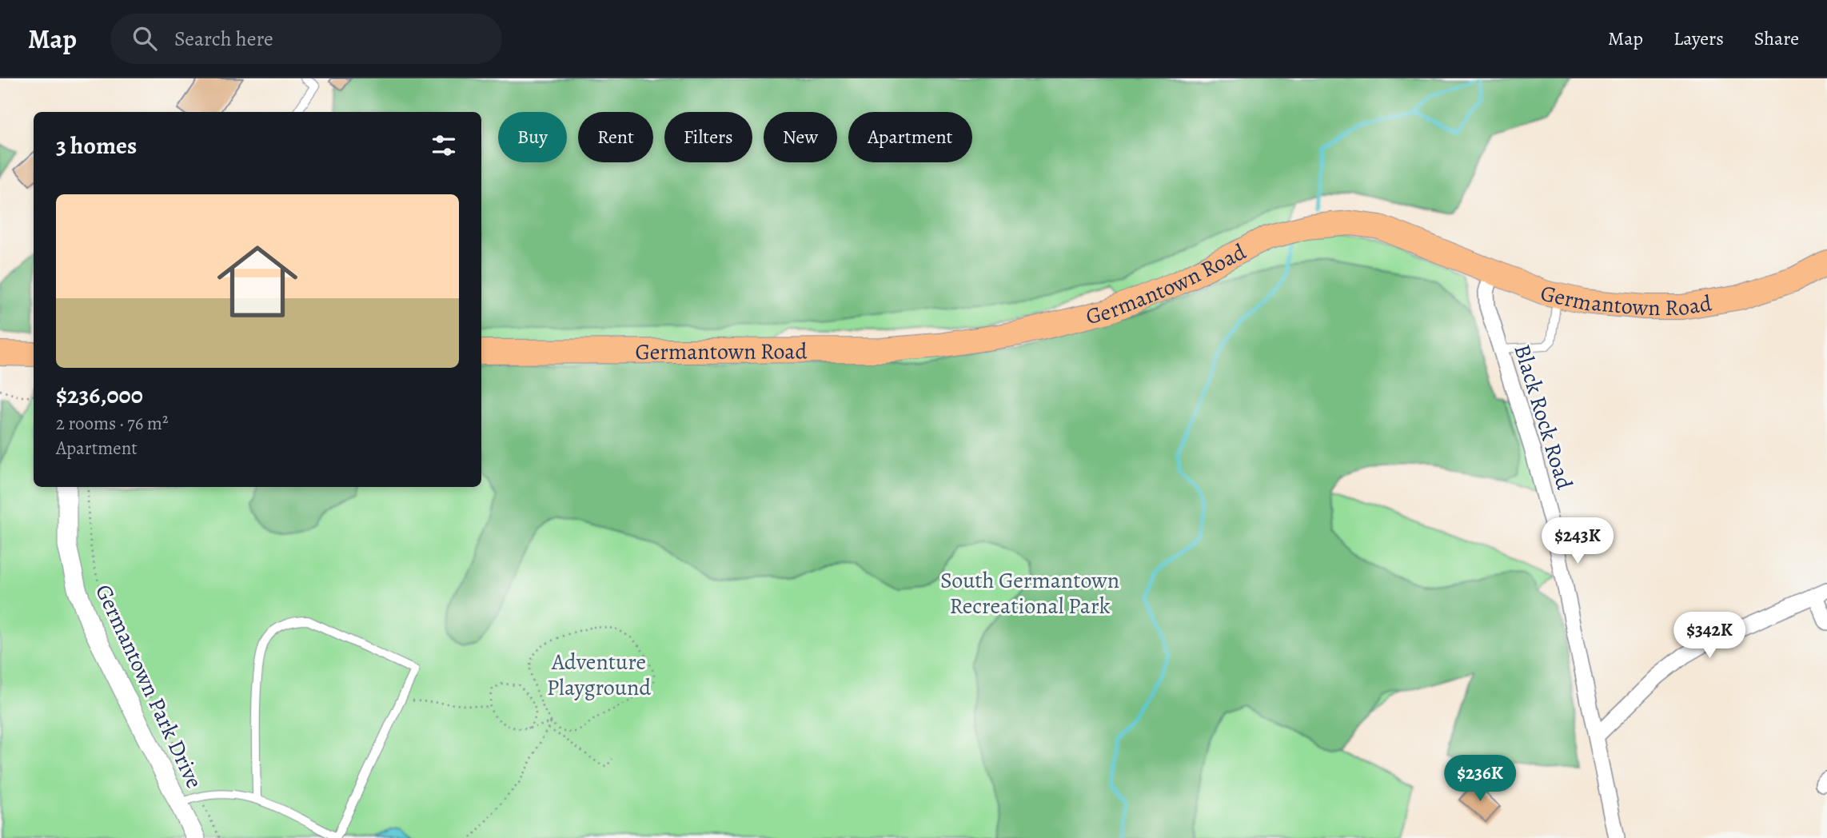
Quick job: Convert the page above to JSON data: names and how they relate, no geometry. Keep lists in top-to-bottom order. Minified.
{"streets":{"main road":["Germantown Road"],"street":["Black Rock Road","Germantown Park Drive"]},"crossings":[["Germantown Road","Black Rock Road"]],"parks":["South Germantown Recreational Park","Adventure Playground"],"page":{"header":"Map","search":"Search here","nav":["Map","Layers","Share"],"chip":["Buy","Rent","Filters","New","Apartment"],"heading":"3 homes","list":[{"name":"$236,000","note":"2 rooms · 76 m² · Apartment"}],"price":["$243K","$342K","$236K"]}}
